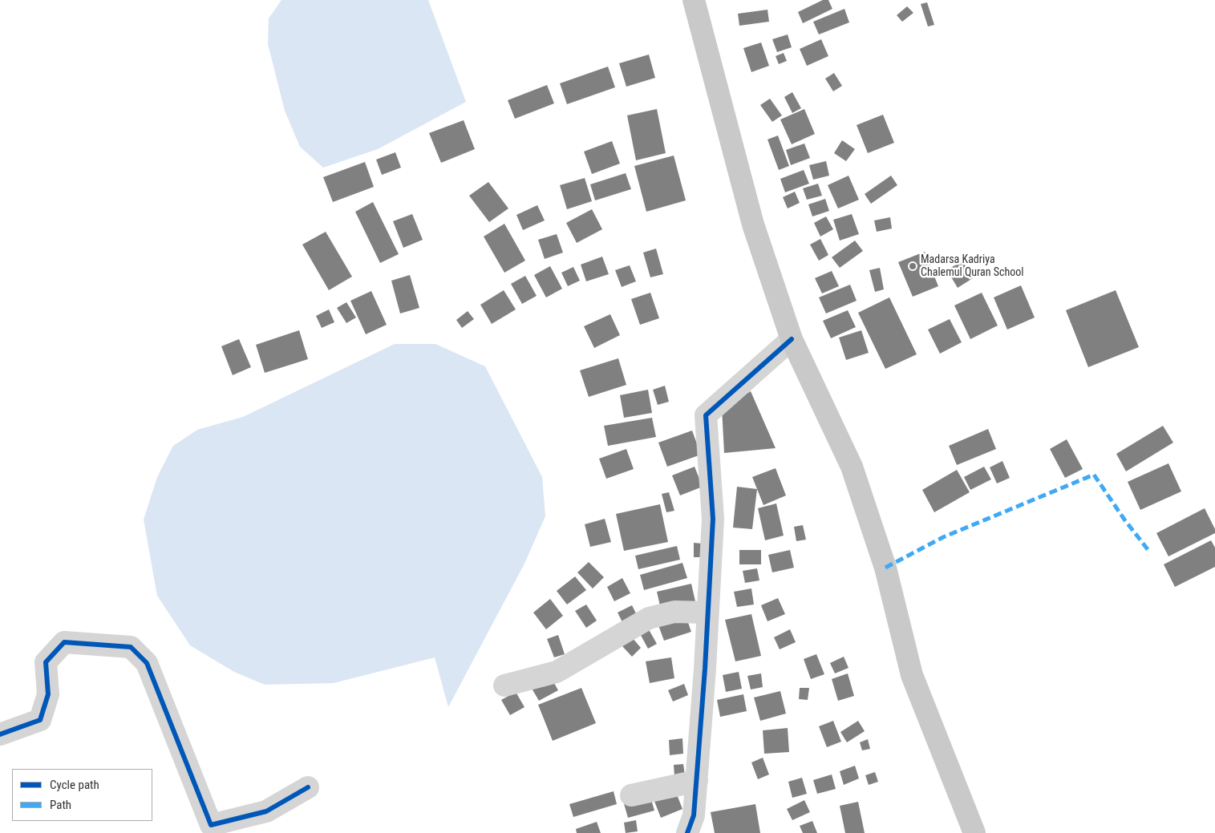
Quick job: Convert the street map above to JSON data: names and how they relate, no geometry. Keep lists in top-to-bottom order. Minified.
{"places":["Madarsa Kadriya Chalemul Quran School"],"legend":["Cycle path","Path"]}
